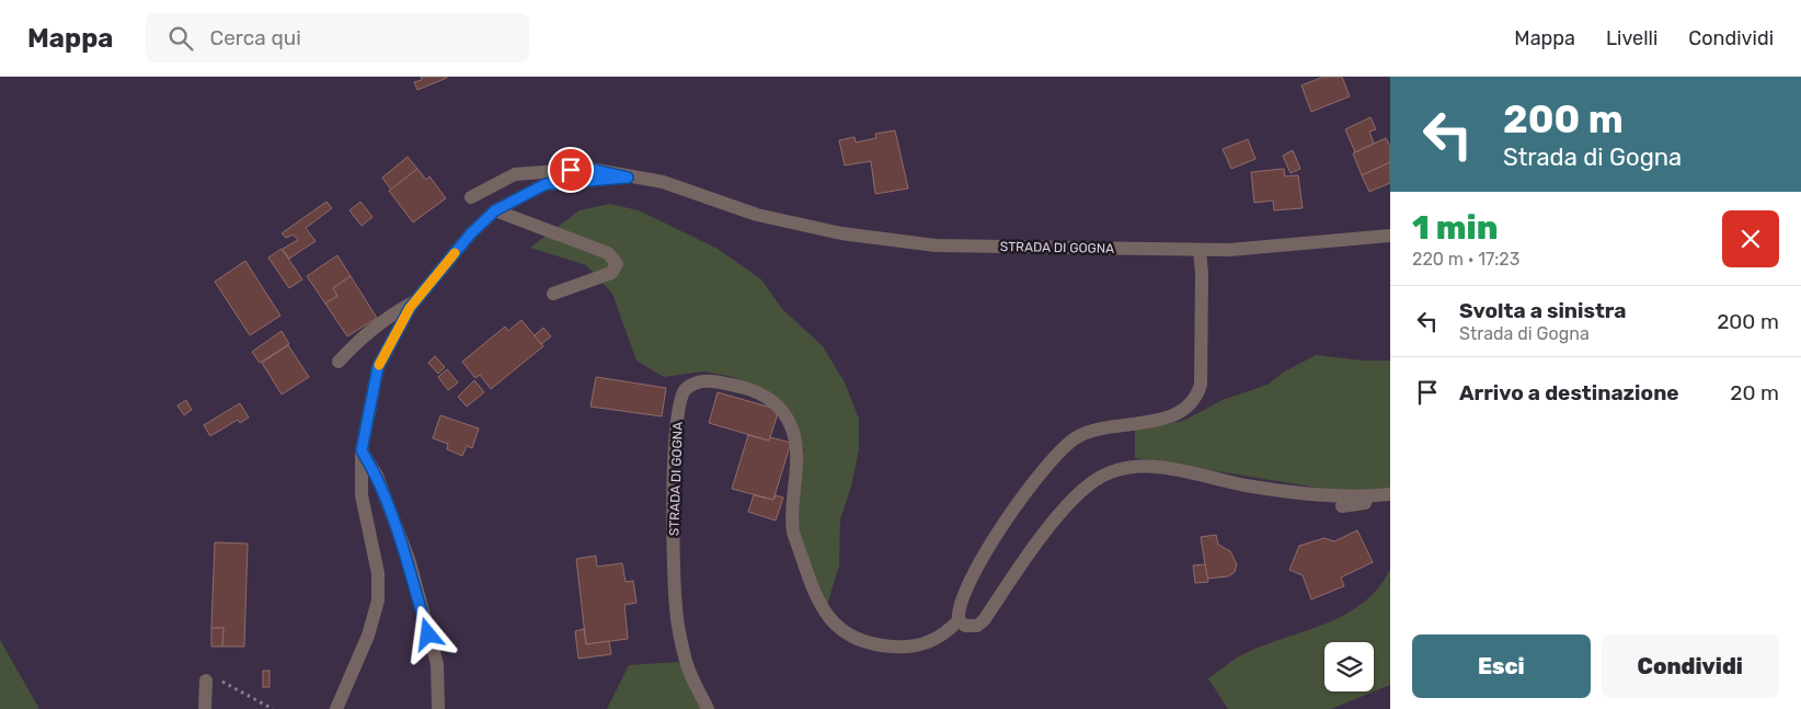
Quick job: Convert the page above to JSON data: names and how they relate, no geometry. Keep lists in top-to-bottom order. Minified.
{"streets":{"street":["STRADA DI GOGNA"]},"page":{"header":"Mappa","search":"Cerca qui","nav":["Mappa","Livelli","Condividi"],"turn":["200 m","Strada di Gogna"],"heading":["1 min","220 m · 17:23"],"list":[{"name":"Svolta a sinistra","note":"Strada di Gogna","value":"200 m"},{"name":"Arrivo a destinazione","value":"20 m"}],"buttons":["Esci","Condividi"]}}
